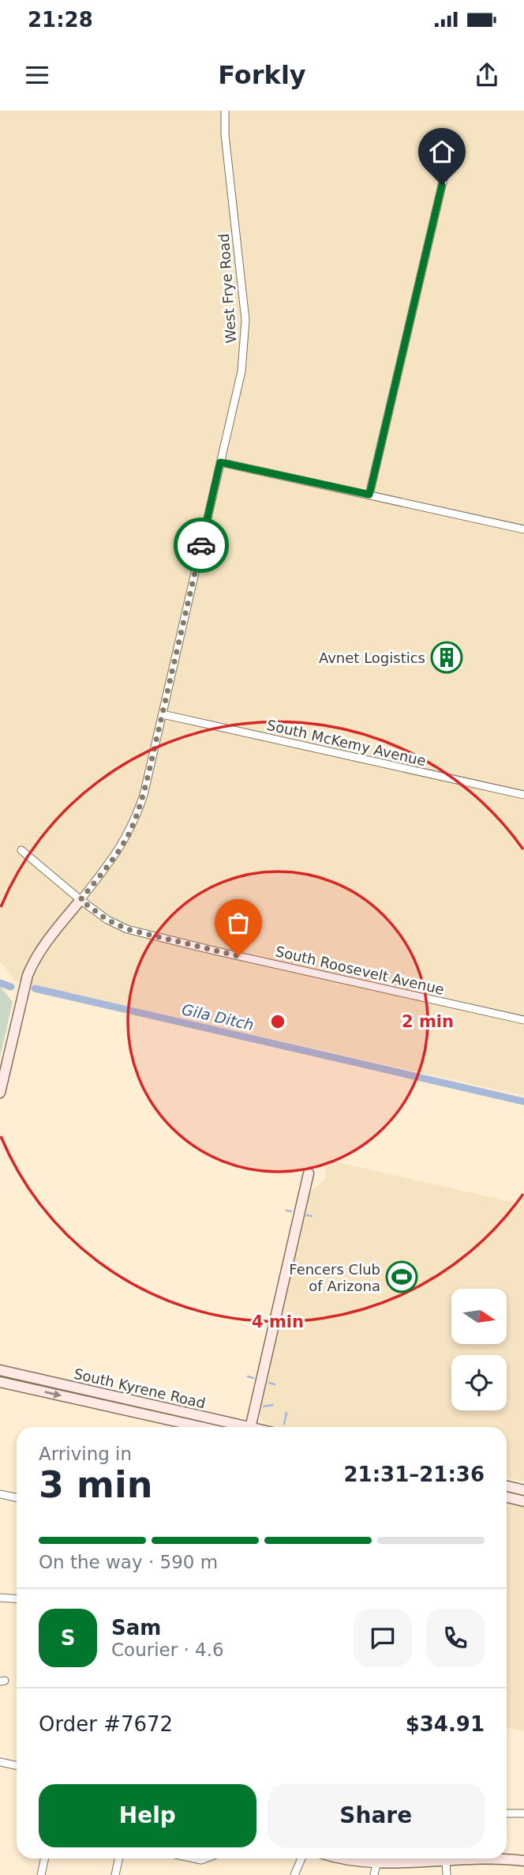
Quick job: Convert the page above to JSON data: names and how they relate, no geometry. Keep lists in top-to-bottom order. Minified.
{"streets":{"street":["West Frye Road","South McKemy Avenue","South Roosevelt Avenue","South Kyrene Road"]},"crossings":[["West Frye Road","South McKemy Avenue"],["West Frye Road","South Roosevelt Avenue"]],"water":["Gila Ditch"],"places":{"building":["Avnet Logistics"],"sports":["Fencers Club of Arizona"]},"north":"right","page":{"status":"21:28","header":"Forkly","heading":["3 min","Arriving in","21:31–21:36"],"panel":["Sam","Courier · 4.6","Order #7672","$34.91"],"bar":"On the way · 590 m","round":"S","buttons":["Help","Share"]},"rings":["2 min","4 min"]}
